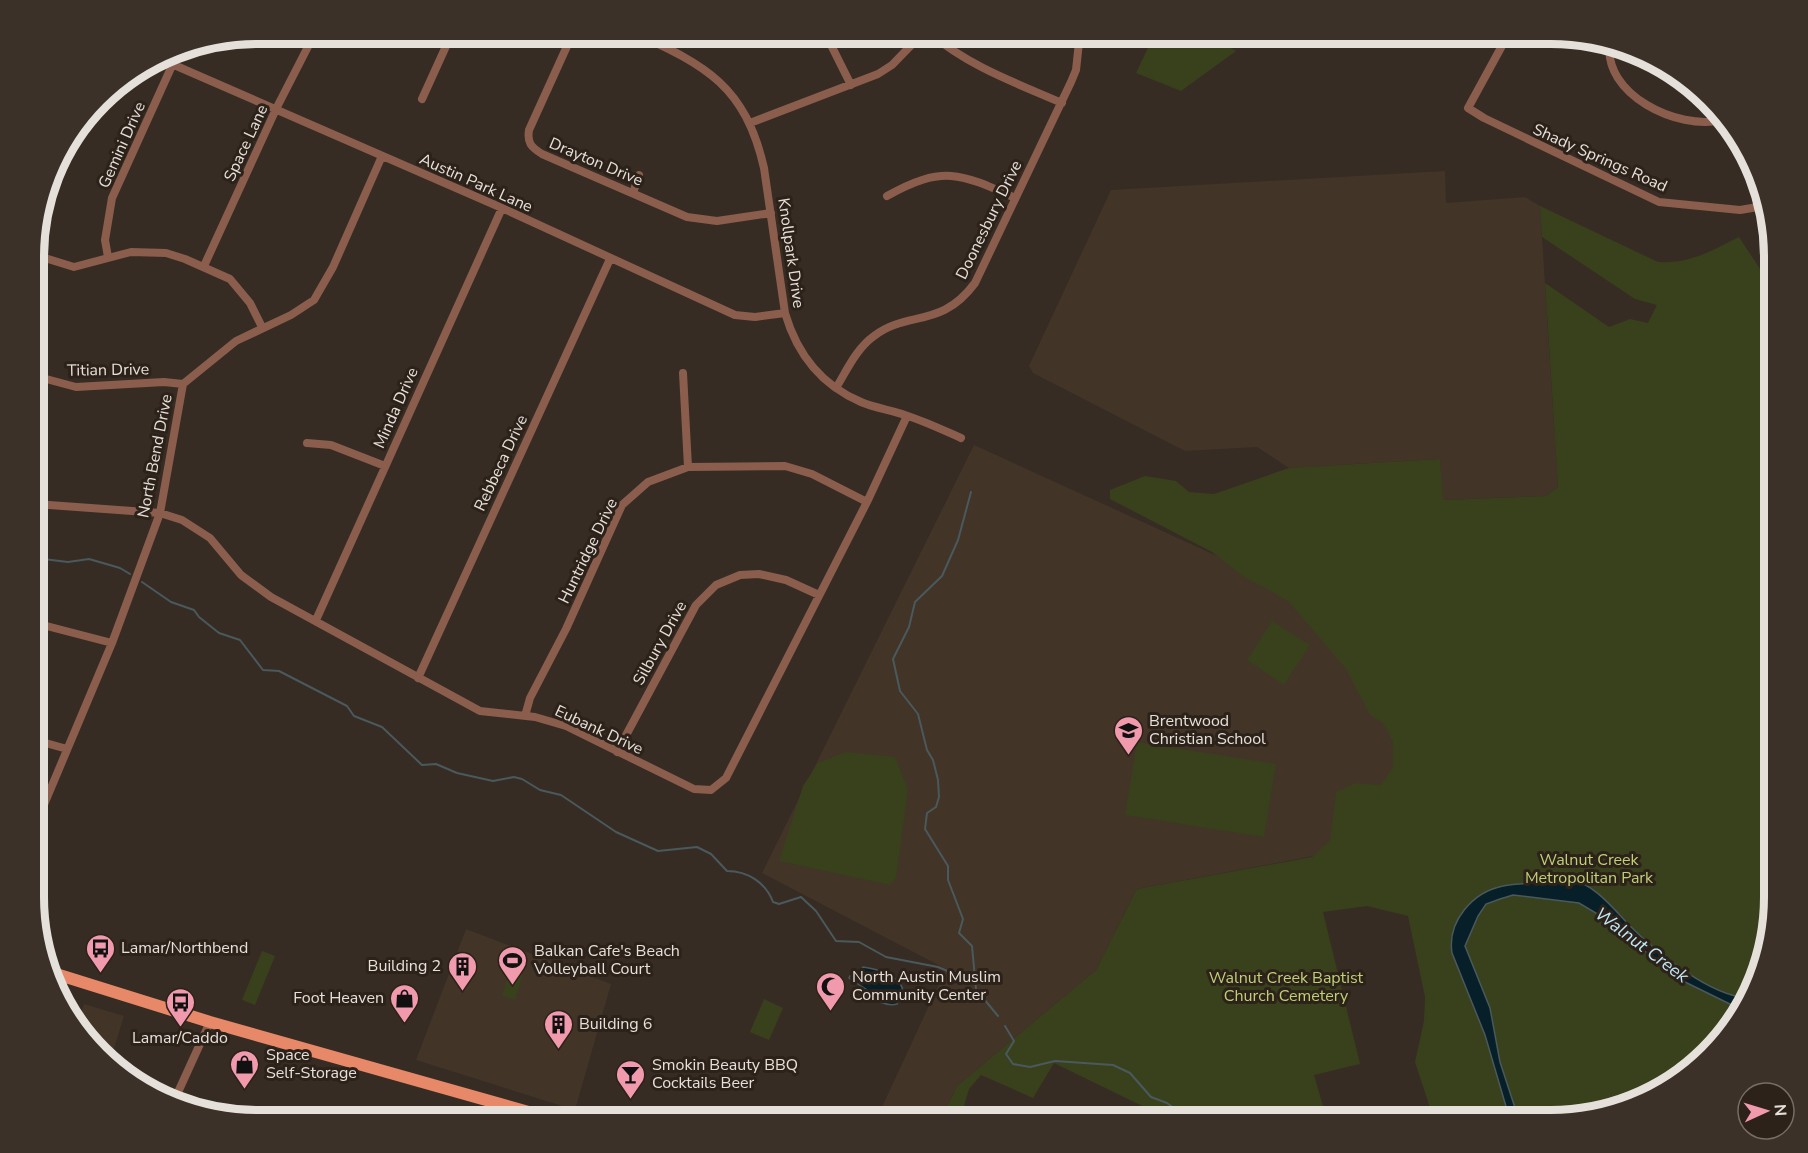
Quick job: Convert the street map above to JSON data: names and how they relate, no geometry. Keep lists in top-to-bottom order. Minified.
{"streets":{"street":["Space Lane","Gemini Drive","Shady Springs Road","Drayton Drive","Austin Park Lane","Doonesbury Drive","Knollpark Drive","Titian Drive","Minda Drive","North Bend Drive","Rebbeca Drive","Huntridge Drive","Silbury Drive","Eubank Drive"]},"crossings":[["Space Lane","Austin Park Lane"],["Gemini Drive","Austin Park Lane"],["Drayton Drive","Knollpark Drive"],["Austin Park Lane","Knollpark Drive"],["Austin Park Lane","Minda Drive"],["Austin Park Lane","North Bend Drive"],["Austin Park Lane","Rebbeca Drive"],["Doonesbury Drive","Knollpark Drive"],["Knollpark Drive","Eubank Drive"],["Titian Drive","North Bend Drive"],["Minda Drive","Eubank Drive"],["North Bend Drive","Eubank Drive"],["Rebbeca Drive","Eubank Drive"],["Huntridge Drive","Eubank Drive"],["Silbury Drive","Eubank Drive"]],"water":["Walnut Creek"],"parks":["Walnut Creek Metropolitan Park","Walnut Creek Baptist Church Cemetery"],"places":{"school or university":["Brentwood Christian School"],"bus stop":["Lamar/Northbend","Lamar/Caddo"],"sports":["Balkan Cafe's Beach Volleyball Court"],"building":["Building 2","Building 6"],"mosque":["North Austin Muslim Community Center"],"shop":["Foot Heaven","Space Self-Storage"],"bar":["Smokin Beauty BBQ Cocktails Beer"]},"north":"right"}
